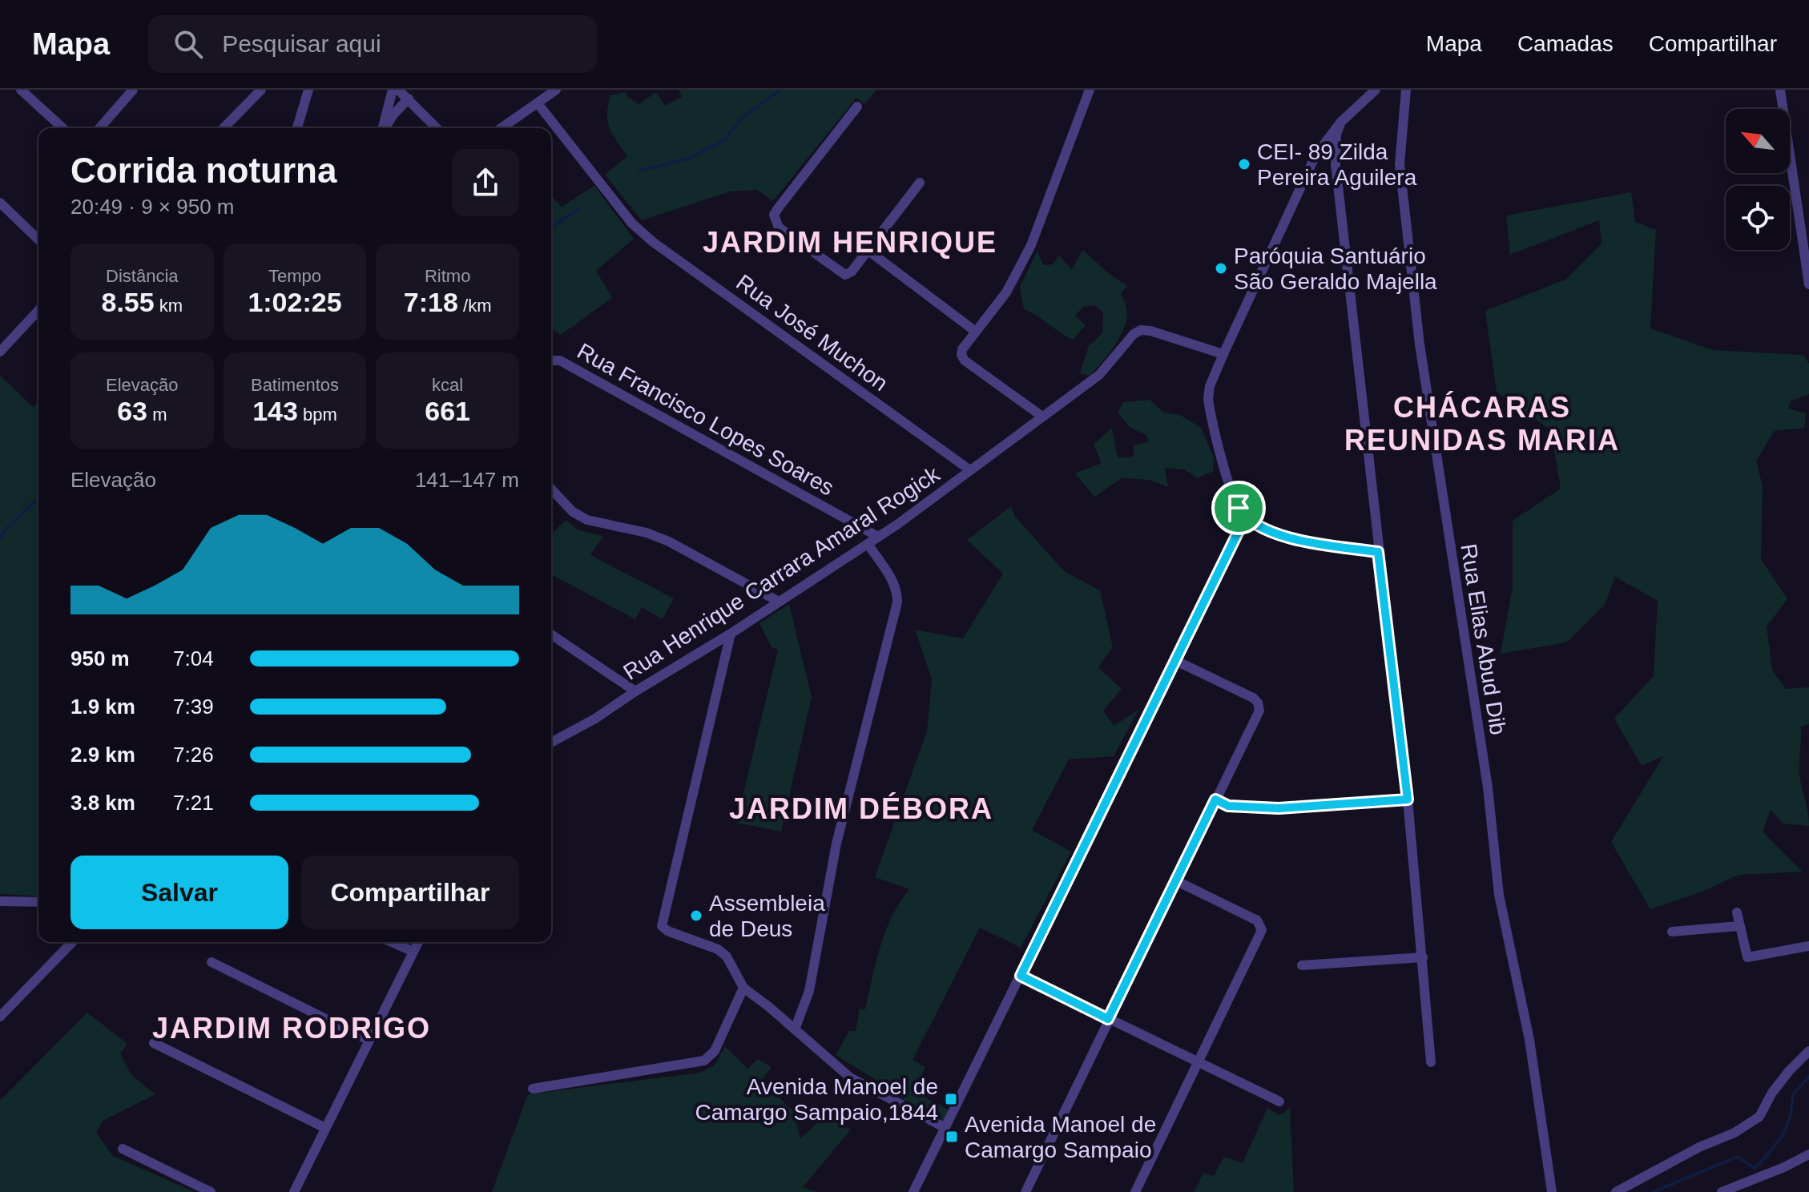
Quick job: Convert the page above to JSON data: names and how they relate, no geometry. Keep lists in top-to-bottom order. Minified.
{"streets":{"street":["Rua José Muchon","Rua Francisco Lopes Soares","Rua Henrique Carrara Amaral Rogick","Rua Elias Abud Dib"]},"crossings":[["Rua José Muchon","Rua Henrique Carrara Amaral Rogick"],["Rua Francisco Lopes Soares","Rua Henrique Carrara Amaral Rogick"]],"districts":["JARDIM HENRIQUE","CHÁCARAS REUNIDAS MARIA","JARDIM DÉBORA","JARDIM RODRIGO"],"places":{"other":["CEI- 89 Zilda Pereira Aguilera","Paróquia Santuário São Geraldo Majella","Assembleia de Deus"],"transit":["Avenida Manoel de Camargo Sampaio,1844","Avenida Manoel de Camargo Sampaio"]},"north":"top left","page":{"header":"Mapa","search":"Pesquisar aqui","nav":["Mapa","Camadas","Compartilhar"],"heading":["Corrida noturna","20:49 · 9 × 950 m"],"stats":[["Distância","8.55 km"],["Tempo","1:02:25"],["Ritmo","7:18 /km"],["Elevação","63 m"],["Batimentos","143 bpm"],["kcal","661"]],"chart":["Elevação","141–147 m"],"list":[{"name":"950 m","note":"7:04"},{"name":"1.9 km","note":"7:39"},{"name":"2.9 km","note":"7:26"},{"name":"3.8 km","note":"7:21"}],"buttons":["Salvar","Compartilhar"]}}
